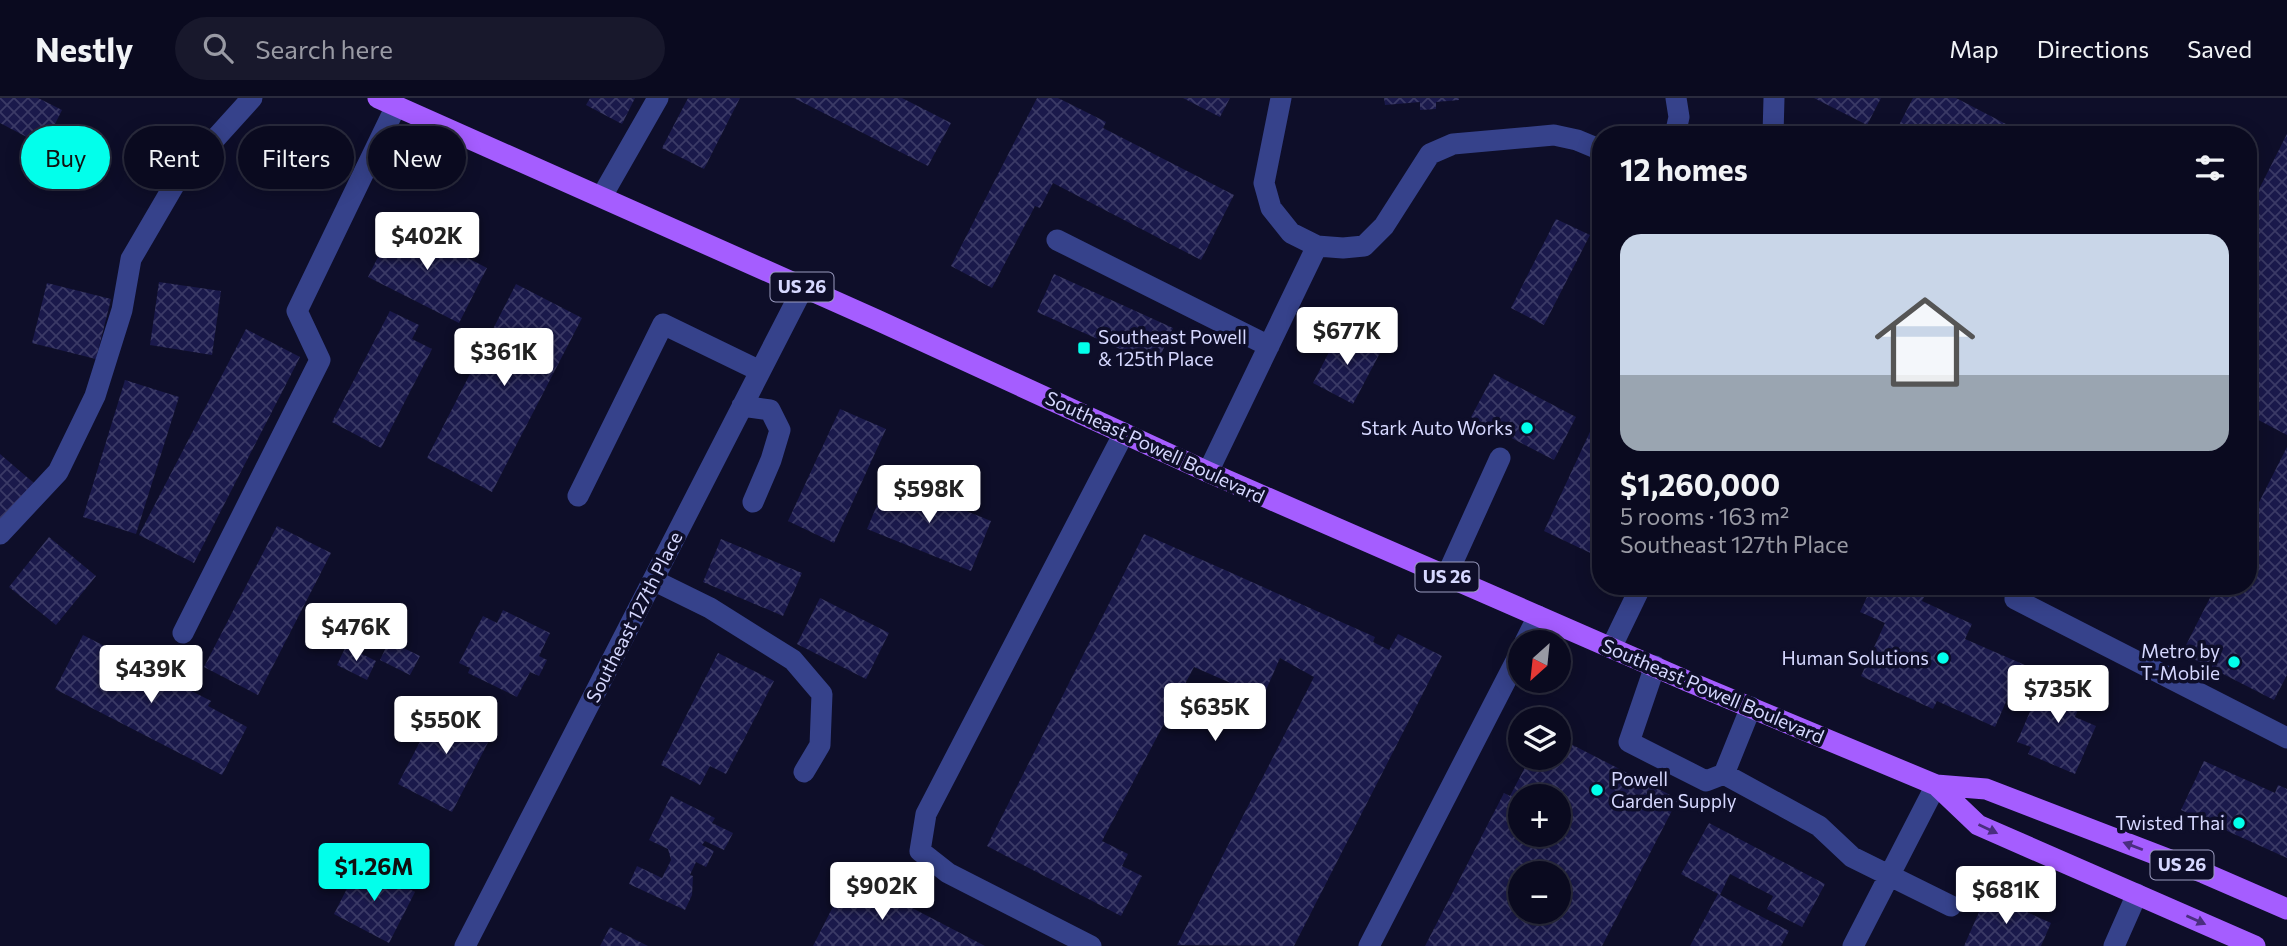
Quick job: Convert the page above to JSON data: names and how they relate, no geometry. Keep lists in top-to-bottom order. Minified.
{"streets":{"main road":["US 26","Southeast Powell Boulevard"],"street":["Southeast 127th Place"]},"crossings":[["Southeast Powell Boulevard","Southeast 127th Place"]],"places":{"transit":["Southeast Powell & 125th Place"],"other":["Stark Auto Works","Human Solutions","Metro by T-Mobile","Powell Garden Supply","Twisted Thai"]},"north":"bottom left","page":{"header":"Nestly","search":"Search here","nav":["Map","Directions","Saved"],"chip":["Buy","Rent","Filters","New"],"heading":"12 homes","list":[{"name":"$1,260,000","note":"5 rooms · 163 m² · Southeast 127th Place"}],"price":["$402K","$677K","$361K","$598K","$476K","$439K","$735K","$635K","$550K","$1.26M","$902K","$681K"],"map_buttons":["+","−"]}}
